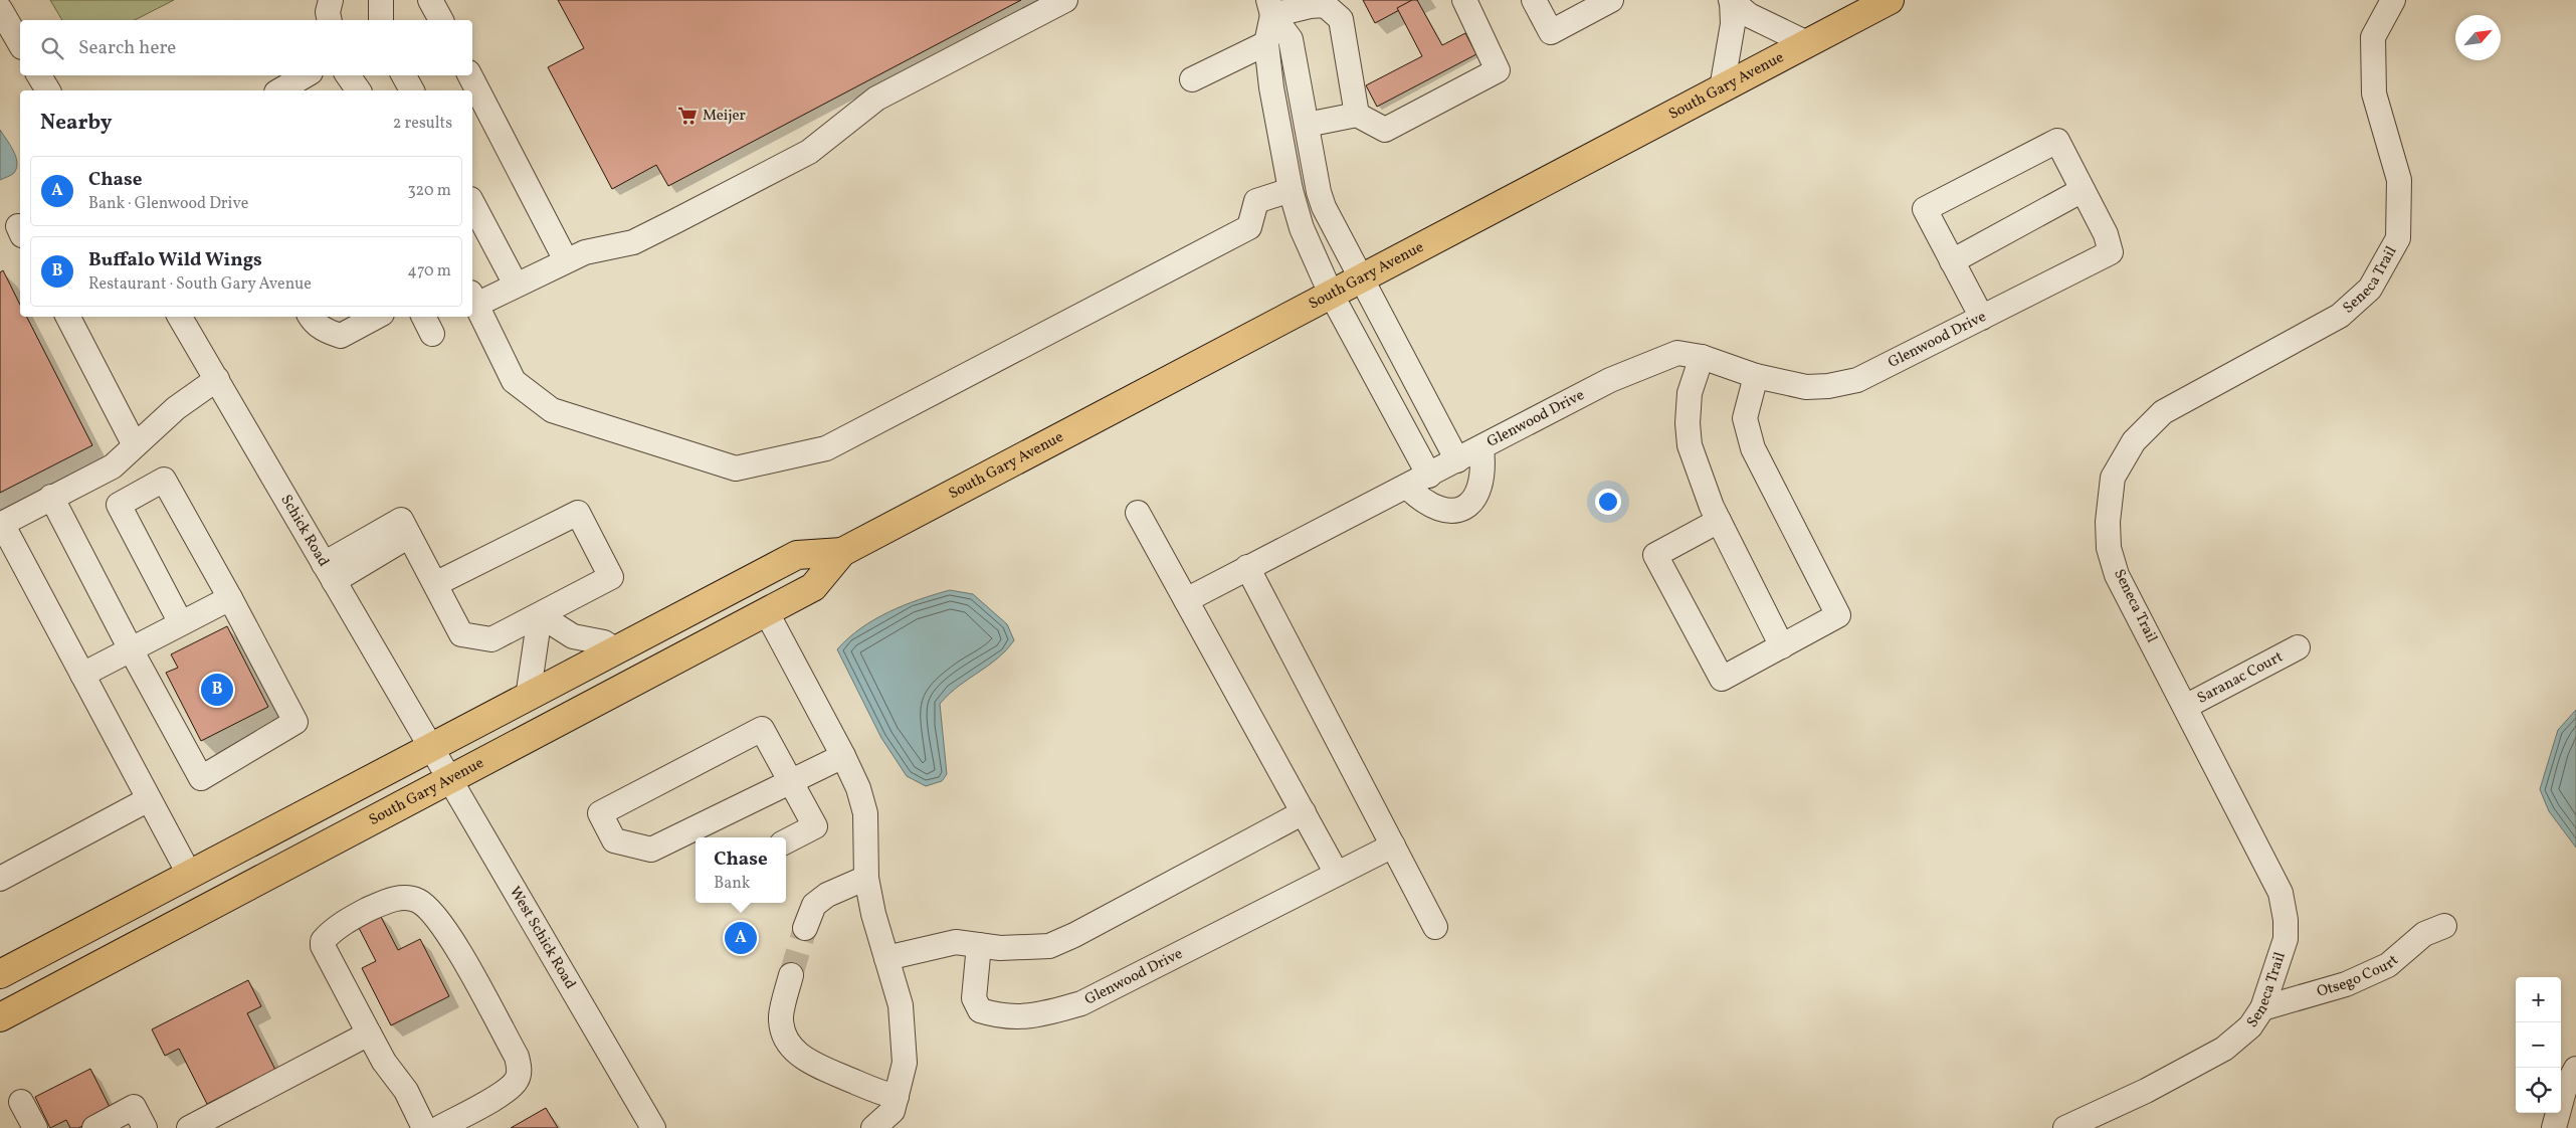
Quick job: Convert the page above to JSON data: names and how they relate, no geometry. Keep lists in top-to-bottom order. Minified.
{"streets":{"main road":["South Gary Avenue"],"street":["Seneca Trail","Glenwood Drive","Schick Road","Saranac Court","West Schick Road","Otsego Court"]},"crossings":[["South Gary Avenue","Schick Road"],["South Gary Avenue","West Schick Road"],["Seneca Trail","Saranac Court"],["Seneca Trail","Otsego Court"],["Schick Road","West Schick Road"]],"places":{"supermarket":["Meijer"]},"north":"top right","page":{"search":"Search here","heading":["Nearby","2 results"],"list":[{"mark":"A","name":"Chase","note":"Bank · Glenwood Drive","value":"320 m"},{"mark":"B","name":"Buffalo Wild Wings","note":"Restaurant · South Gary Avenue","value":"470 m"}],"pins":["B","A"],"popup":["Chase","Bank"],"map_buttons":["+","−"]}}
